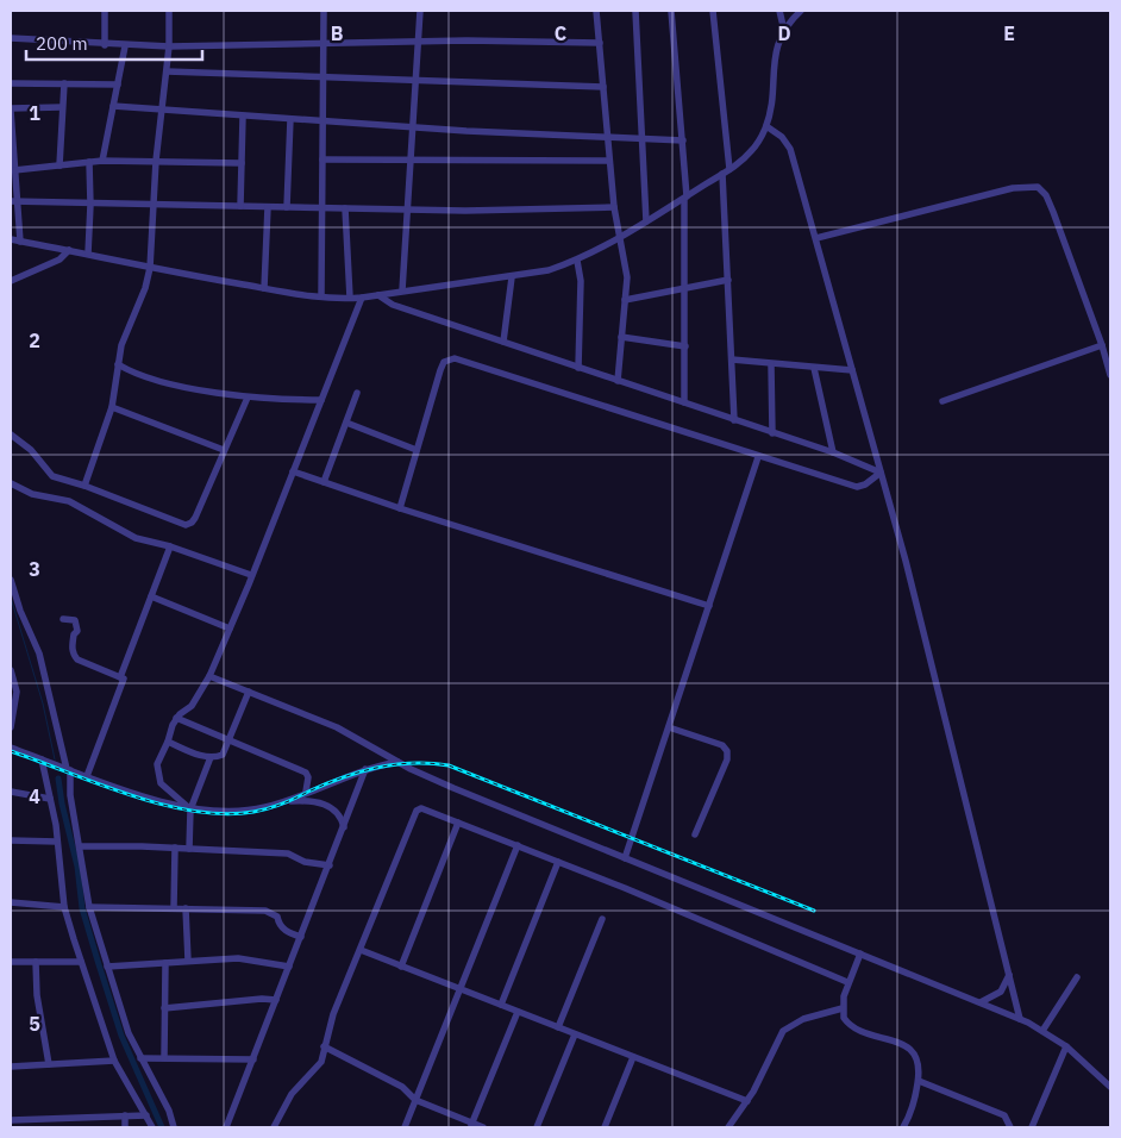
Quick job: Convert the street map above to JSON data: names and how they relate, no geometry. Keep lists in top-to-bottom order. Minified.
{"scale_bar":"200 m","grid":{"columns":["B","C","D","E"],"rows":["1","2","3","4","5"]}}
